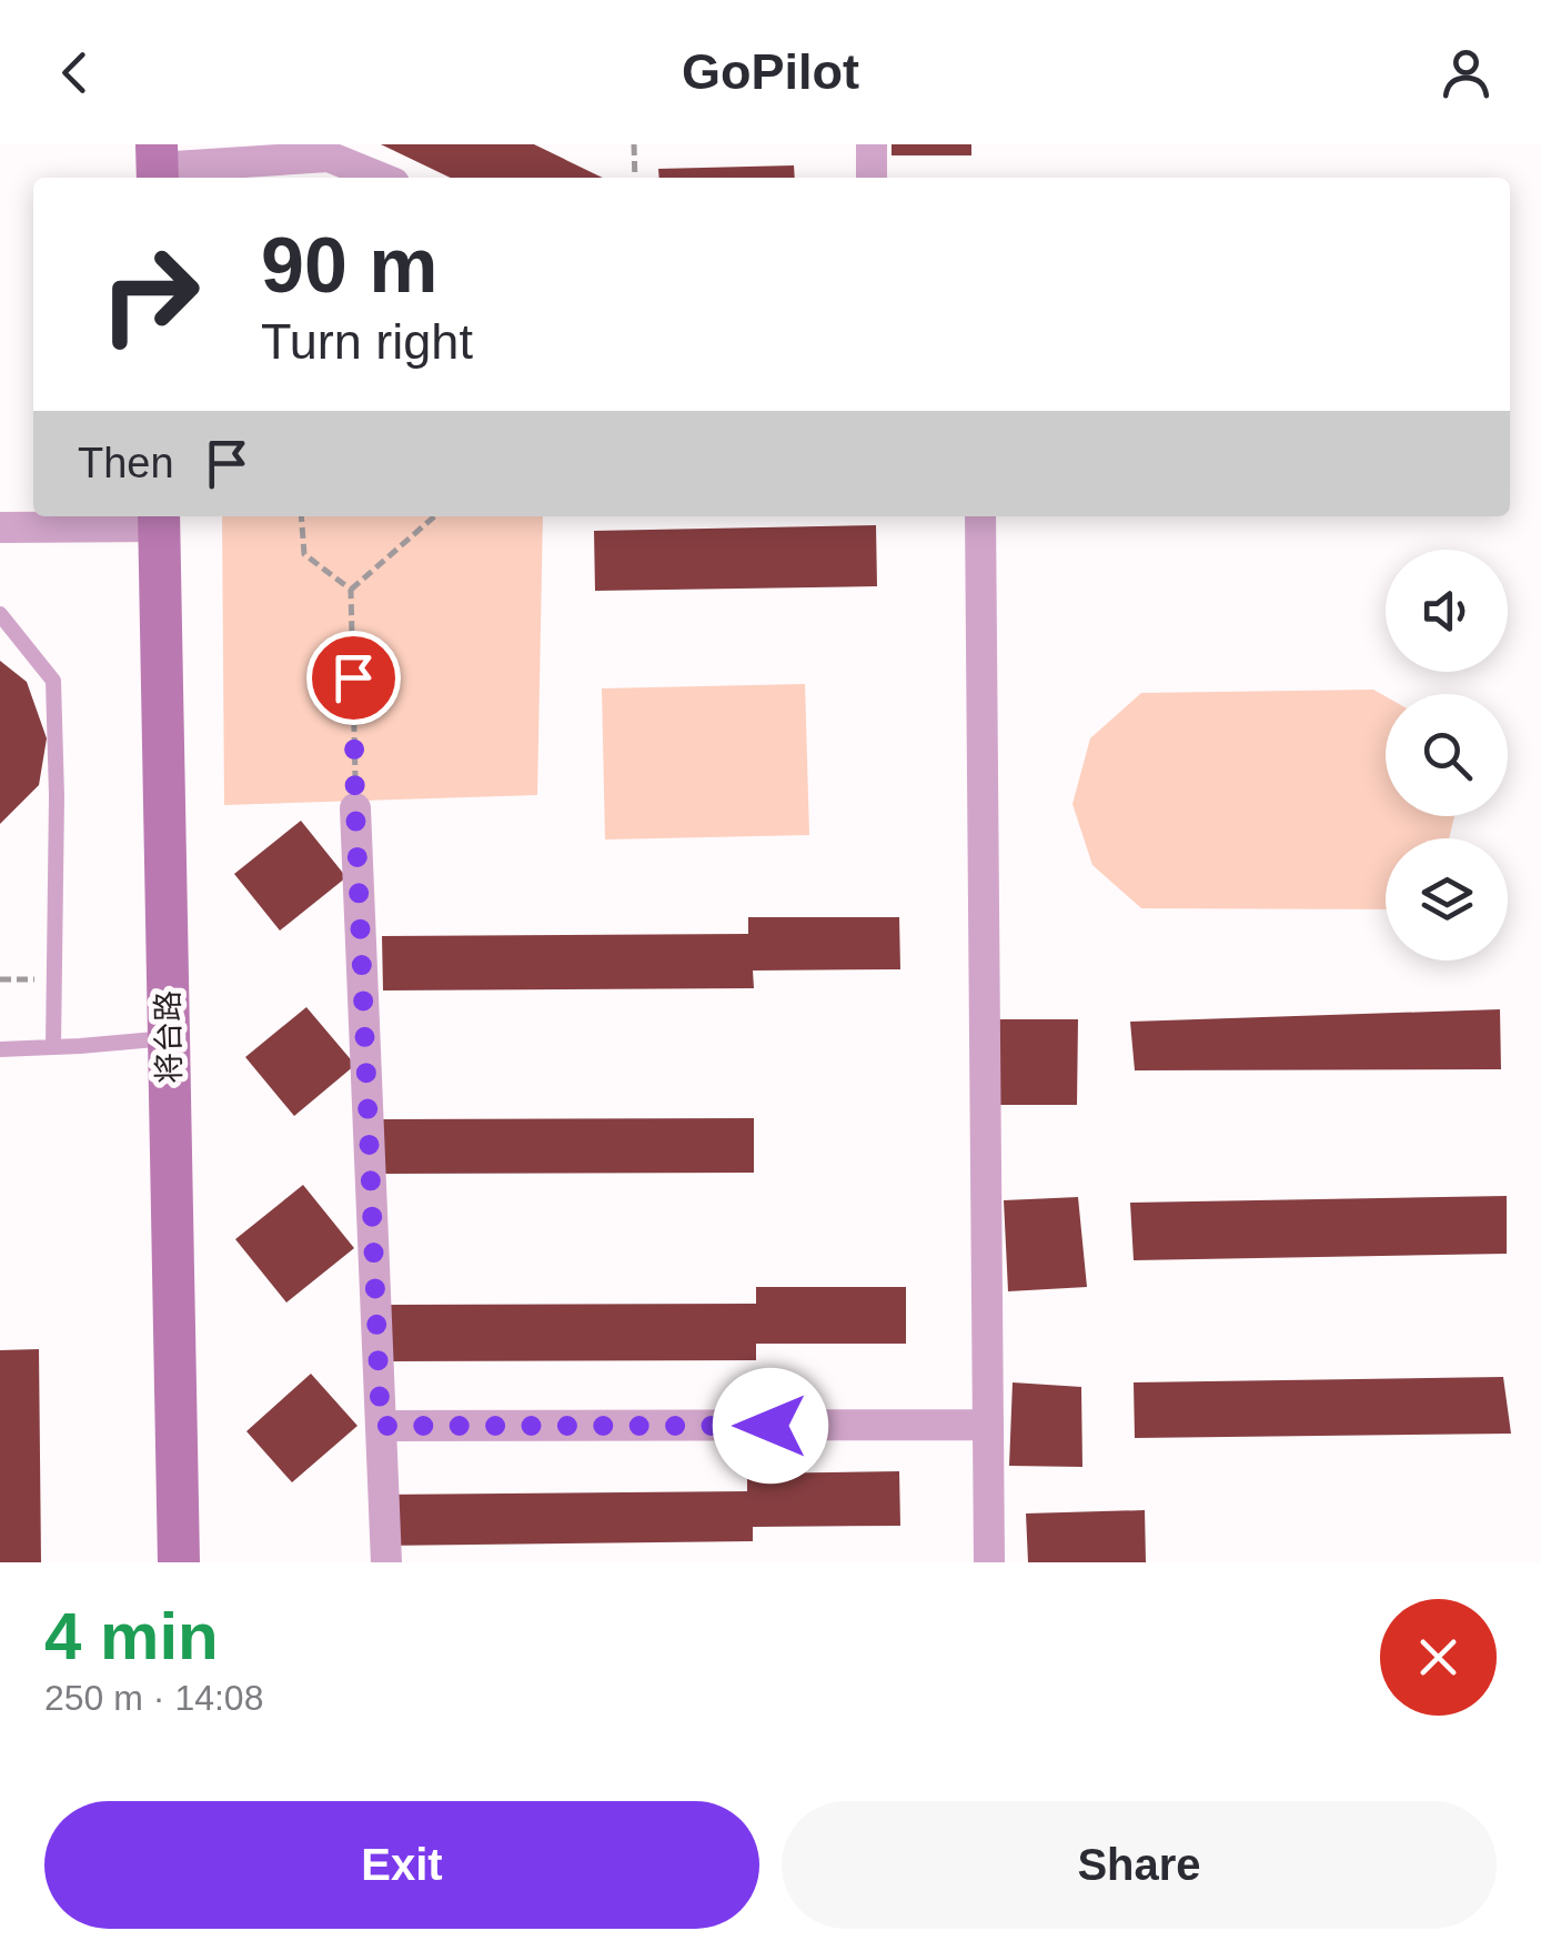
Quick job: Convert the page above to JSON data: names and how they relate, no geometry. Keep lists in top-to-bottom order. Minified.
{"streets":{"main road":["将台路"]},"page":{"header":"GoPilot","turn":["90 m","Turn right"],"then":"Then","heading":["4 min","250 m · 14:08"],"buttons":["Exit","Share"]}}
